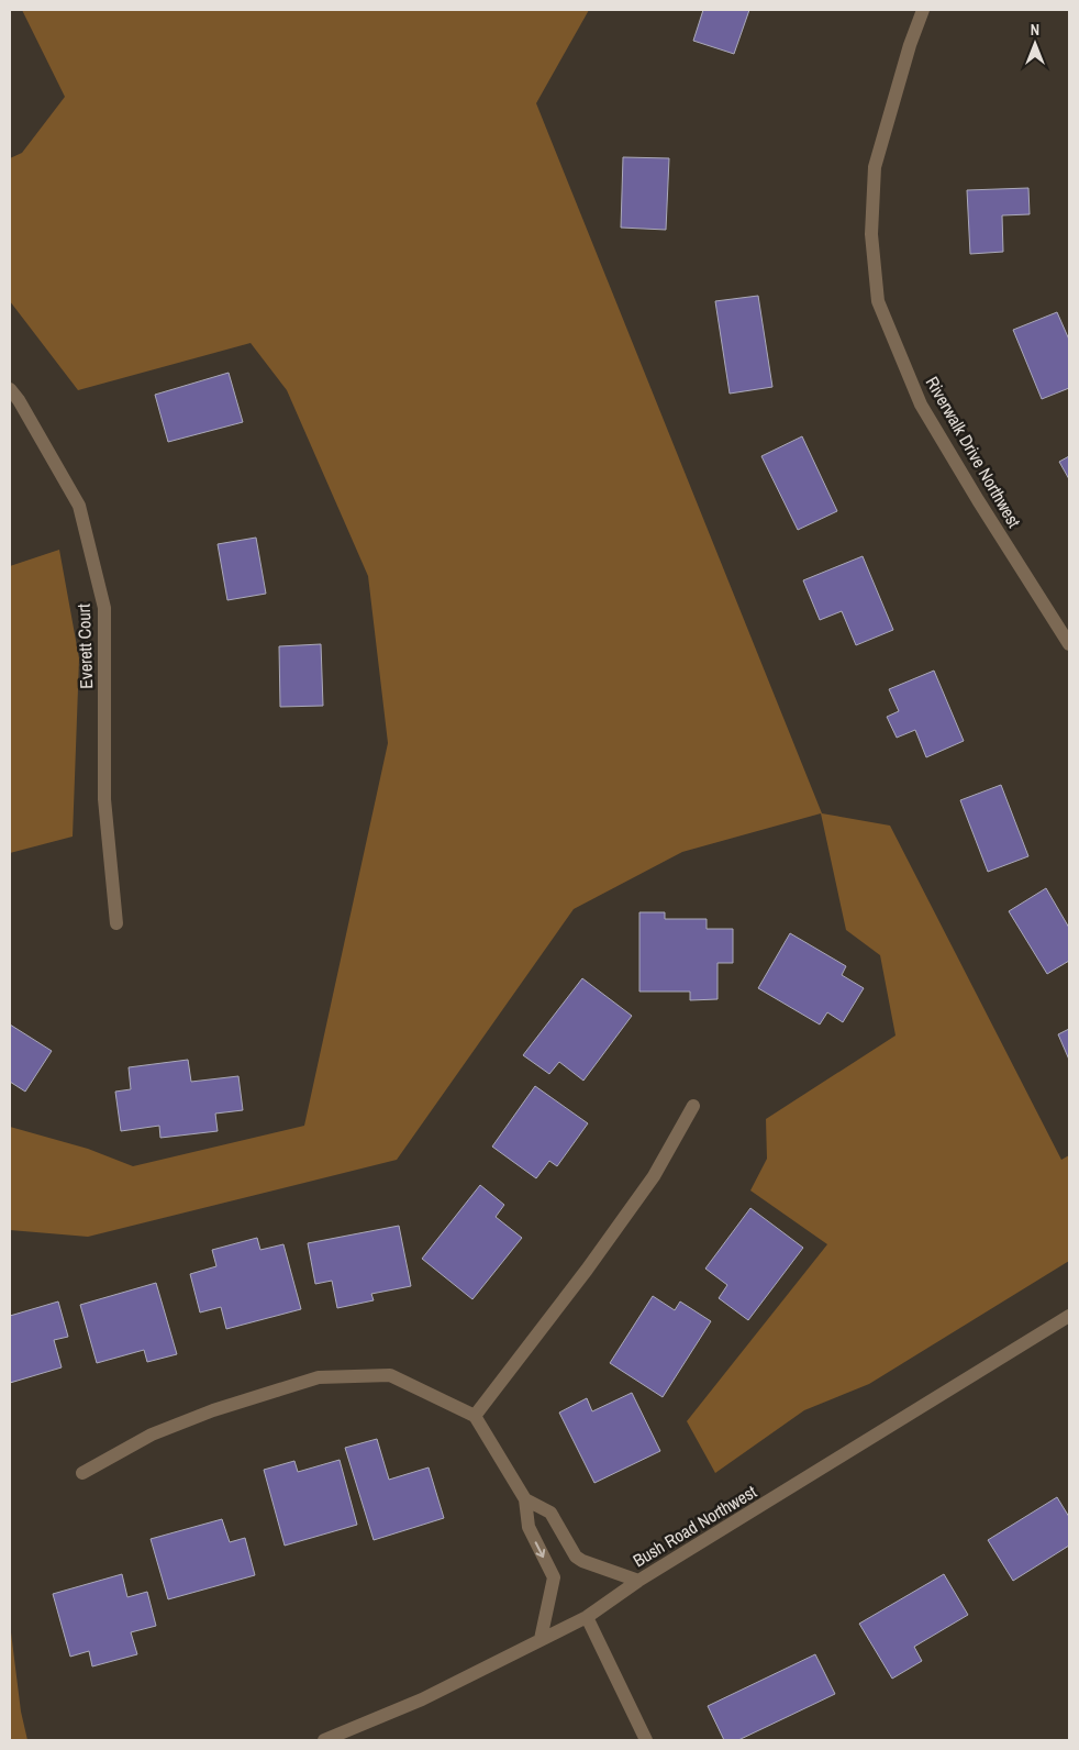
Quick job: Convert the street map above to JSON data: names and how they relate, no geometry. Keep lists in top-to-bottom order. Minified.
{"streets":{"street":["Riverwalk Drive Northwest","Everett Court","Bush Road Northwest"]},"north":"top"}
